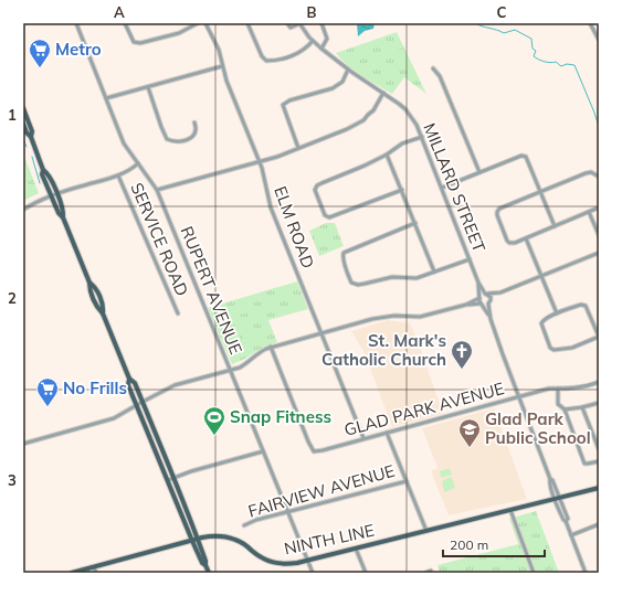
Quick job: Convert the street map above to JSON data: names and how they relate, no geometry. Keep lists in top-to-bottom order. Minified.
{"streets":{"main road":["NINTH LINE"],"street":["MILLARD STREET","ELM ROAD","SERVICE ROAD","RUPERT AVENUE","GLAD PARK AVENUE","FAIRVIEW AVENUE"]},"crossings":[["ELM ROAD","GLAD PARK AVENUE"],["RUPERT AVENUE","FAIRVIEW AVENUE"],["RUPERT AVENUE","NINTH LINE"]],"places":{"supermarket":["Metro","No Frills"],"church":["St. Mark's Catholic Church"],"sports":["Snap Fitness"],"school or university":["Glad Park Public School"]},"scale_bar":"200 m","grid":{"columns":["A","B","C"],"rows":["1","2","3"]}}
